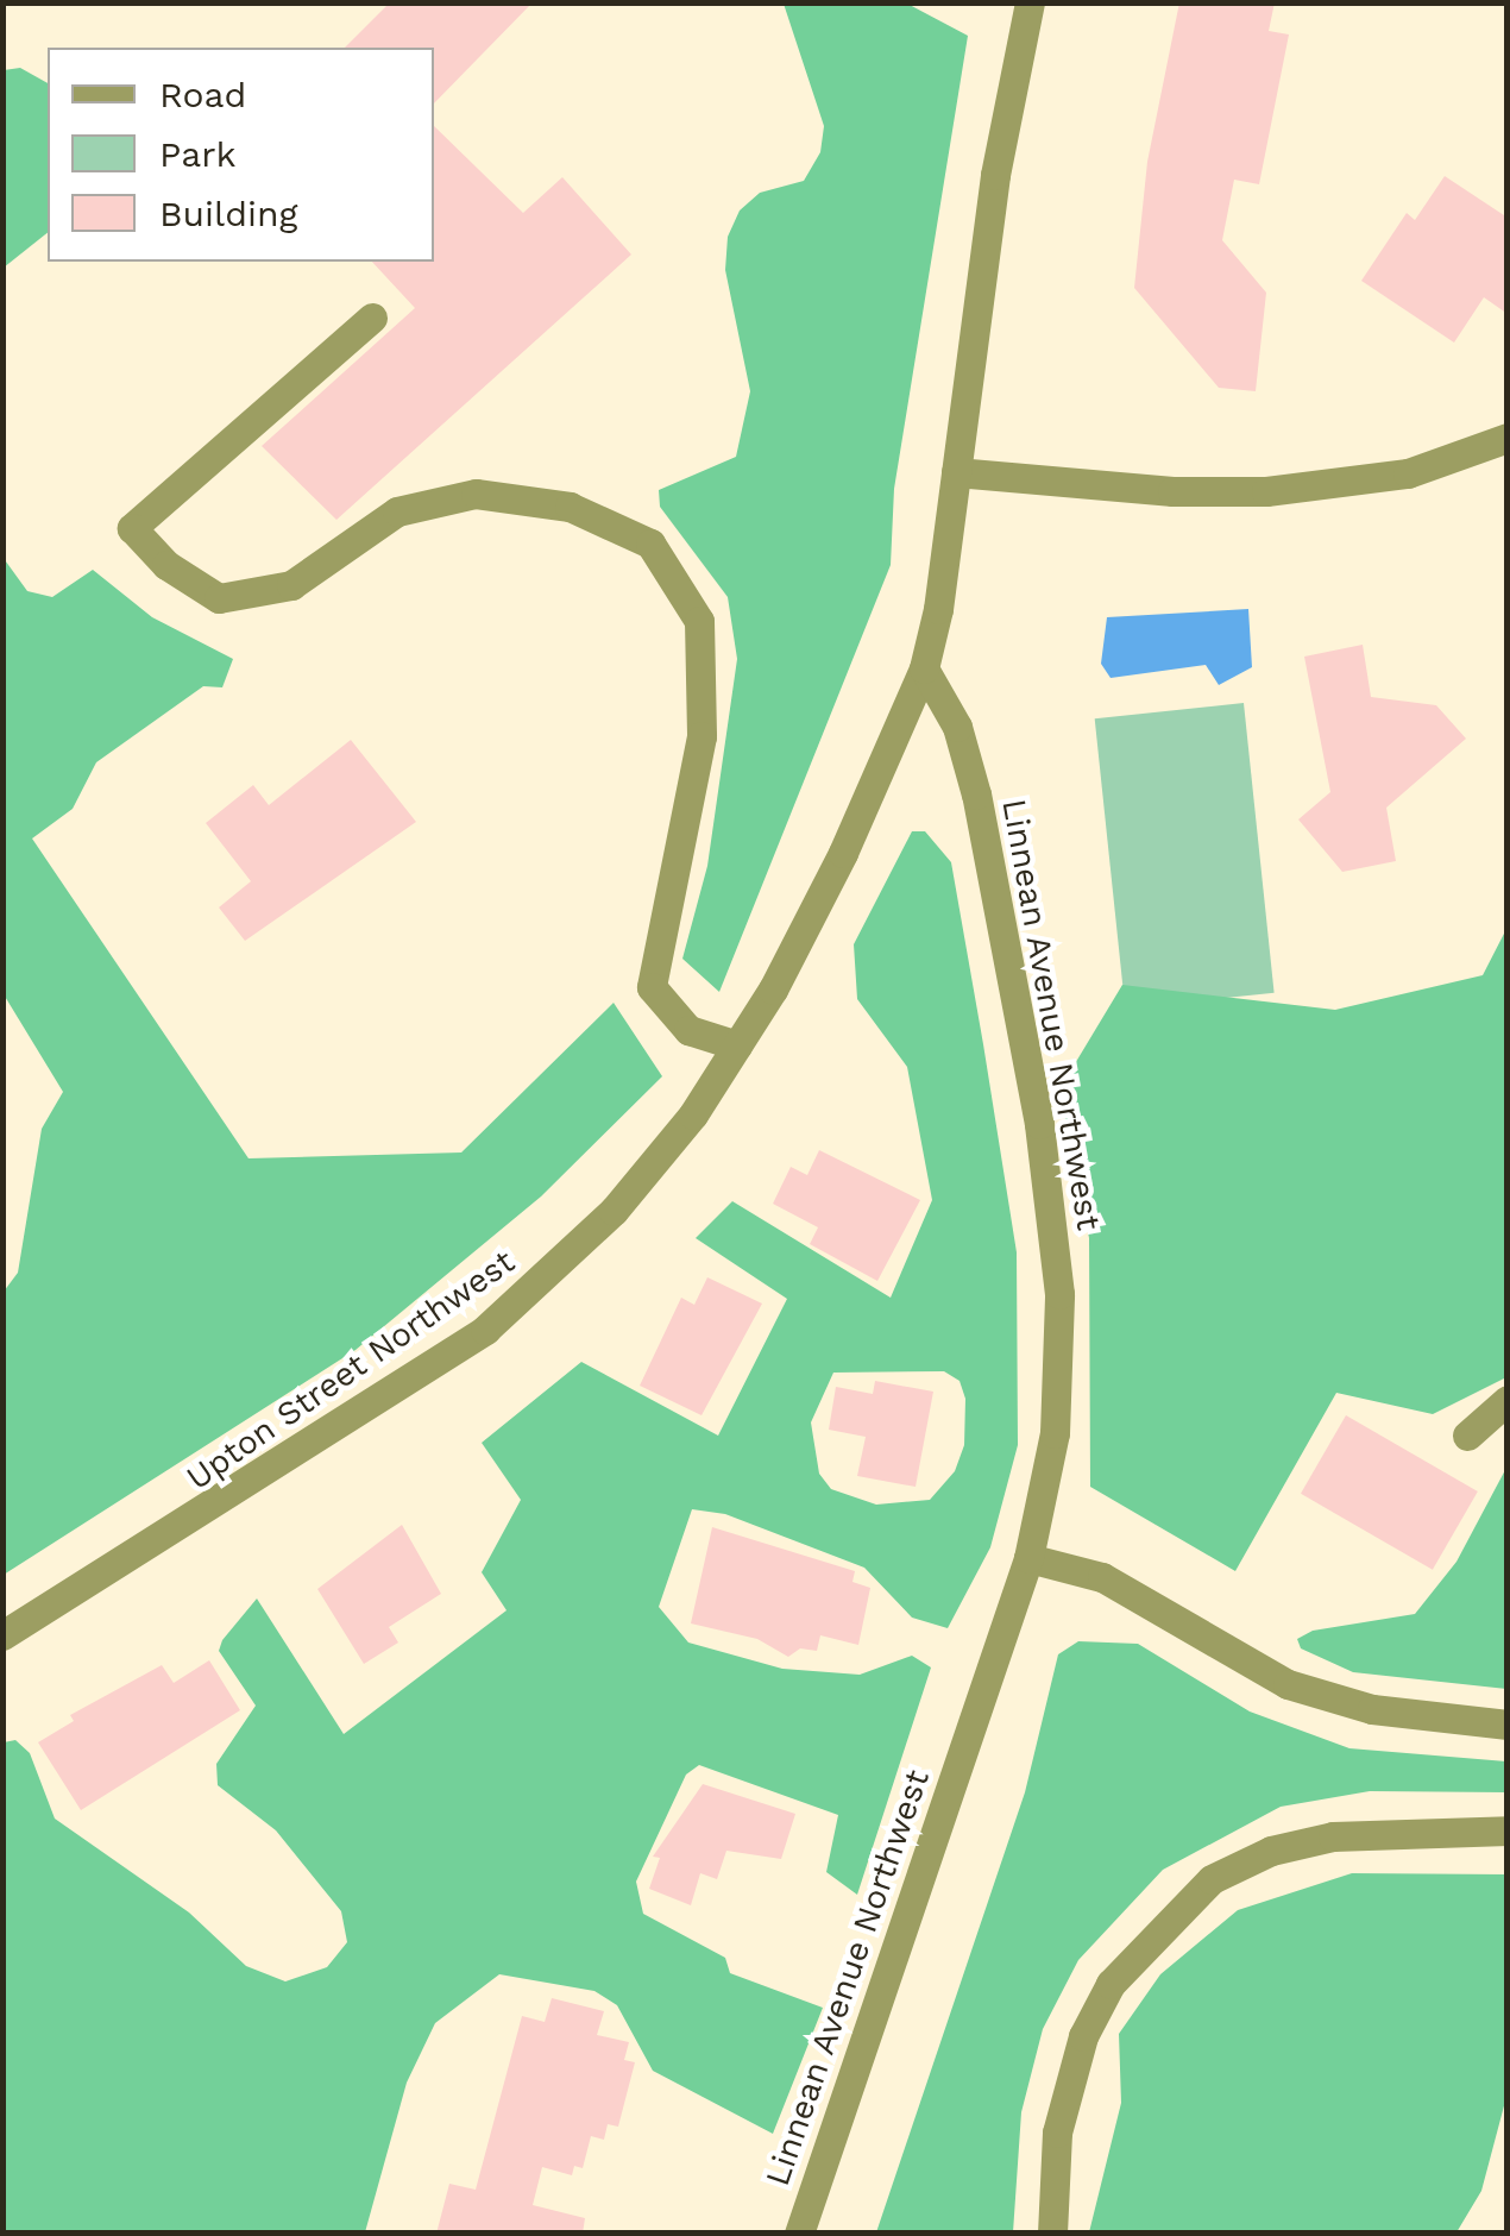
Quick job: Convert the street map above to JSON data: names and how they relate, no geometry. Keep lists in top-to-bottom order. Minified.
{"streets":{"street":["Linnean Avenue Northwest","Upton Street Northwest"]},"crossings":[["Linnean Avenue Northwest","Upton Street Northwest"]],"legend":["Road","Park","Building"]}
